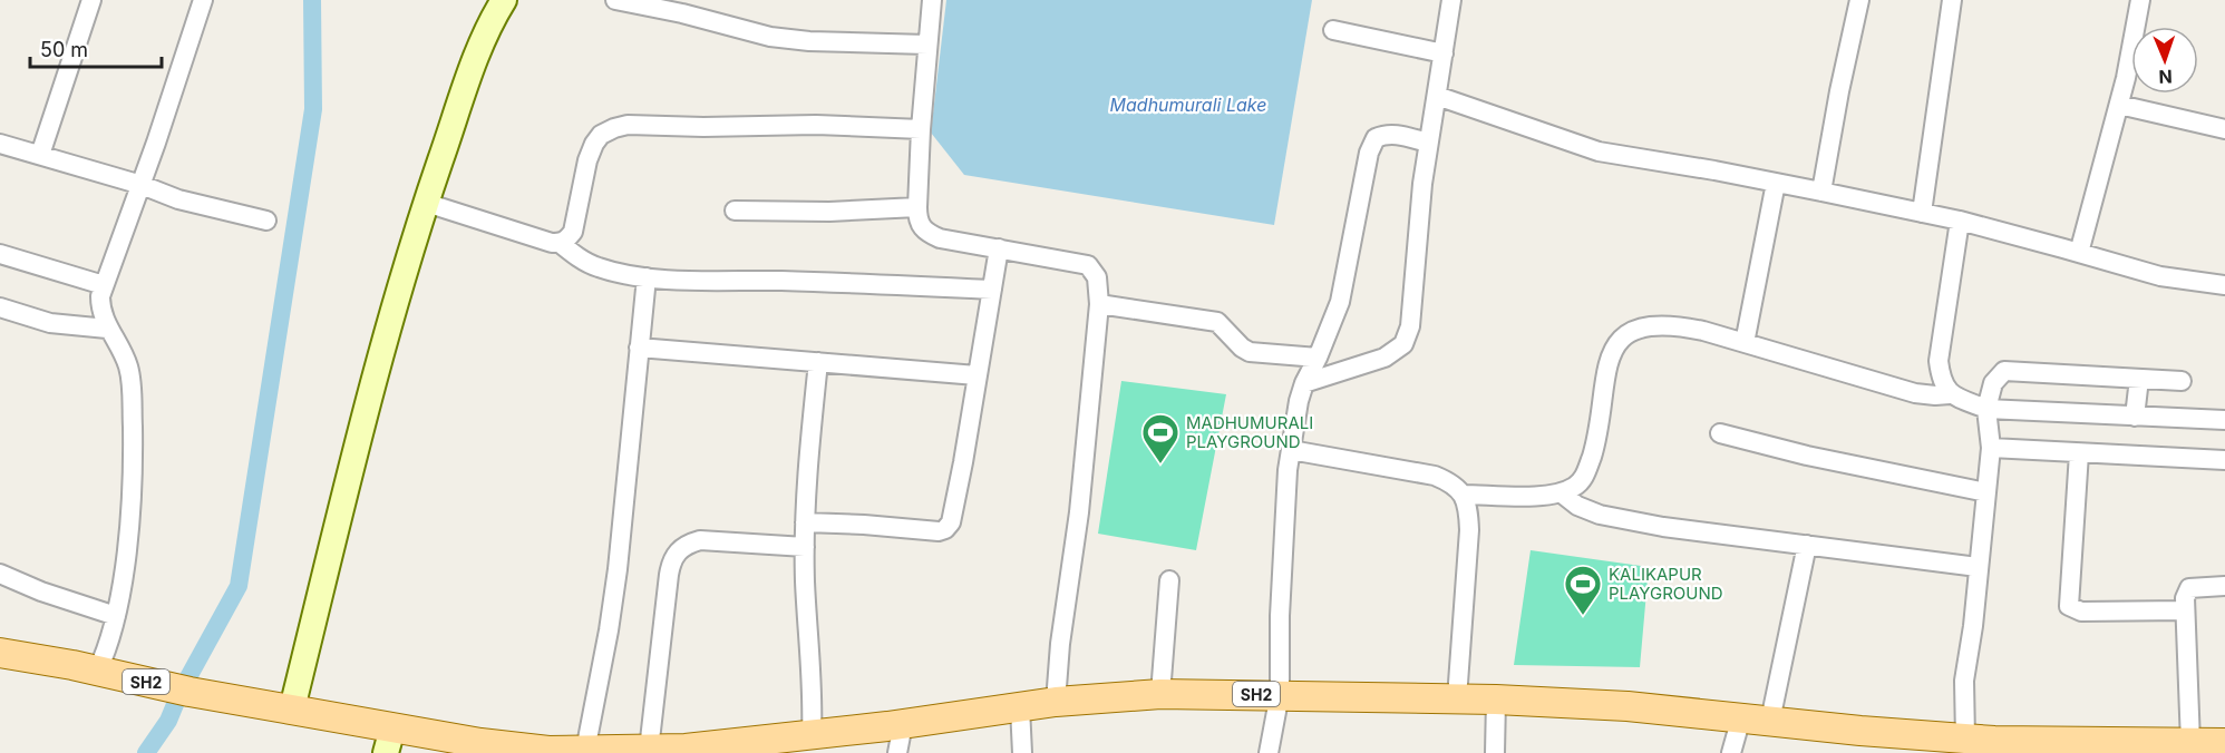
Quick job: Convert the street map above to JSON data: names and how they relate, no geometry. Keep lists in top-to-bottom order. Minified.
{"streets":{"main road":["SH2"]},"water":["Madhumurali Lake"],"places":{"sports":["MADHUMURALI PLAYGROUND","KALIKAPUR PLAYGROUND"]},"scale_bar":"50 m","north":"bottom"}
